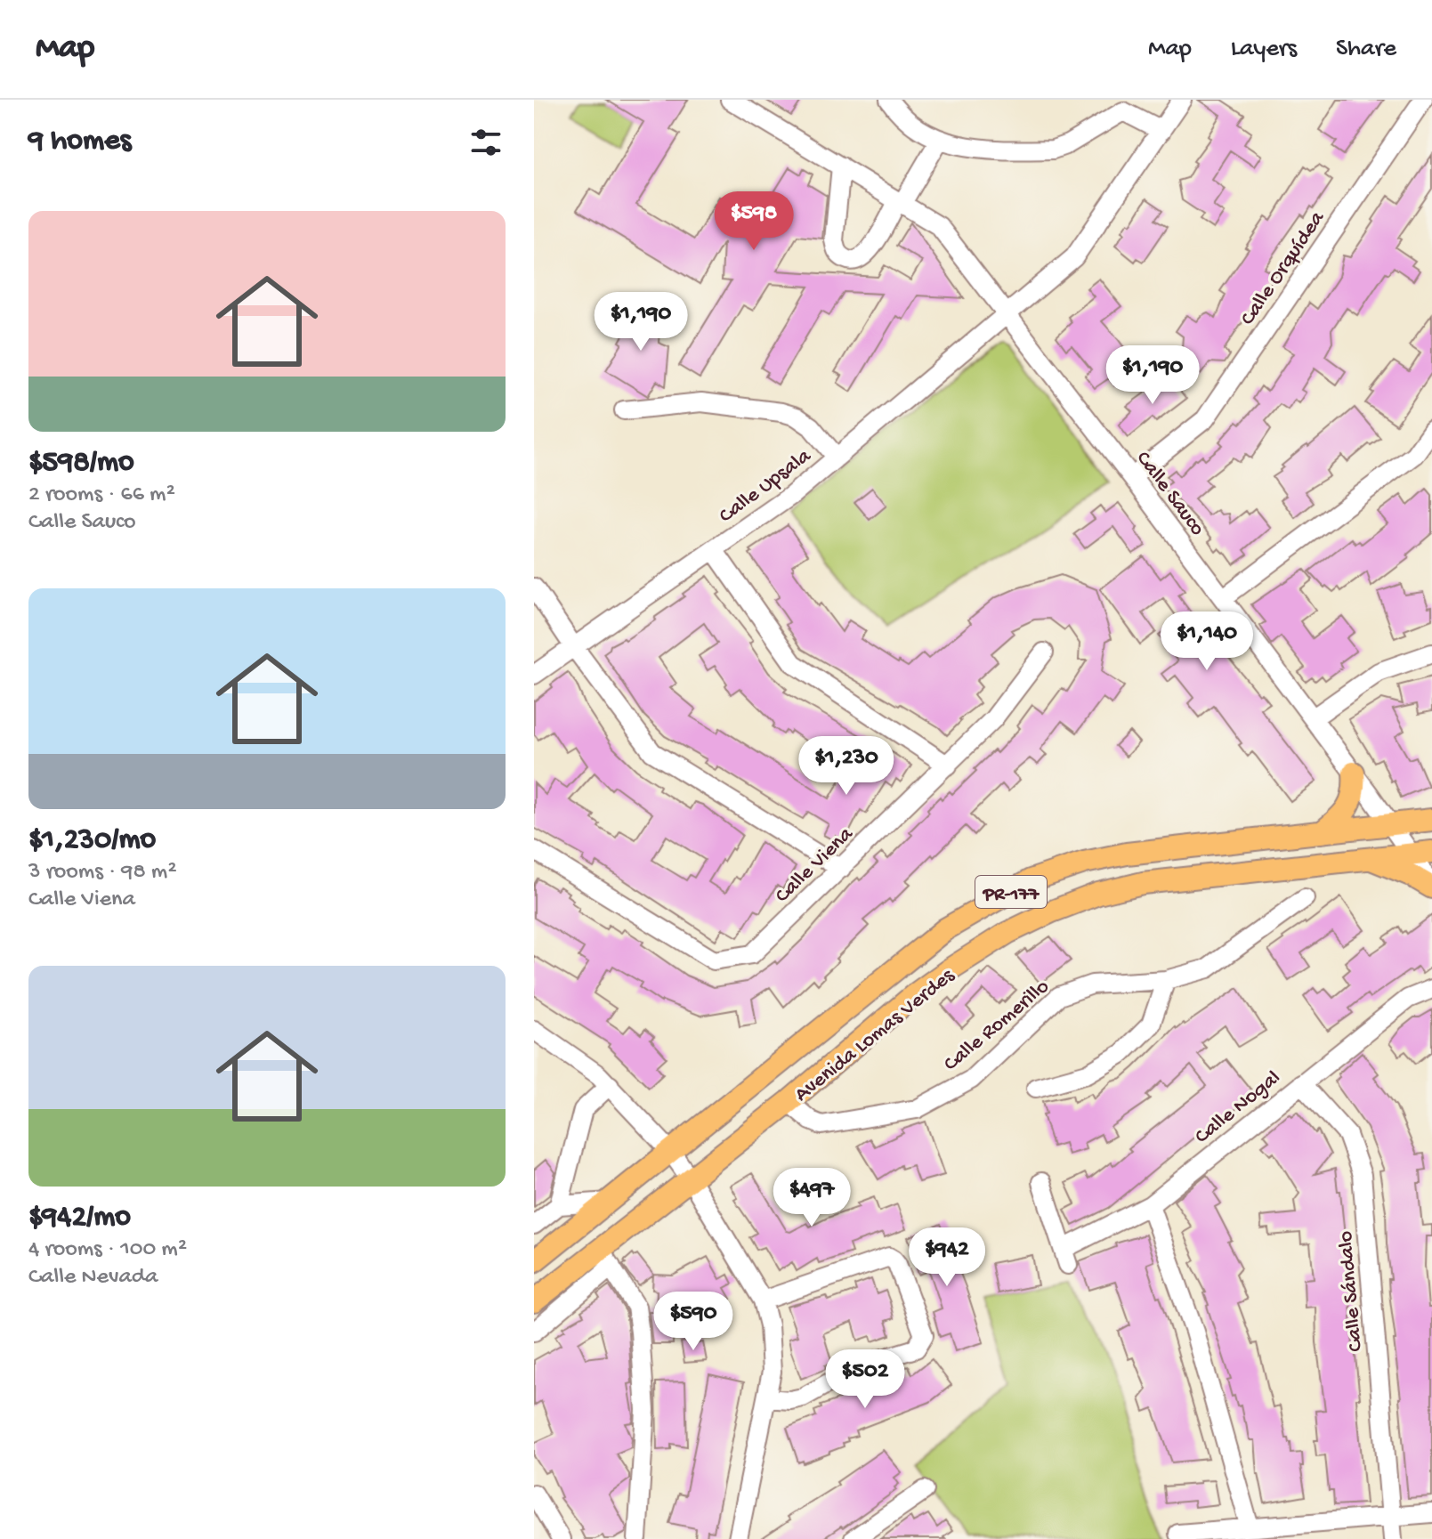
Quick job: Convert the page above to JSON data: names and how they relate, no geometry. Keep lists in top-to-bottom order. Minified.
{"streets":{"main road":["PR-177","Avenida Lomas Verdes"],"street":["Calle Orquídea","Calle Upsala","Calle Sauco","Calle Viena","Calle Romerillo","Calle Nogal","Calle Sándalo"]},"crossings":[["Calle Orquídea","Calle Sauco"],["Calle Upsala","Calle Sauco"],["Calle Sauco","Avenida Lomas Verdes"],["Calle Romerillo","Avenida Lomas Verdes"],["Calle Nogal","Calle Sándalo"]],"page":{"header":"Map","nav":["Map","Layers","Share"],"heading":"9 homes","list":[{"name":"$598/mo","note":"2 rooms · 66 m² · Calle Sauco"},{"name":"$1,230/mo","note":"3 rooms · 98 m² · Calle Viena"},{"name":"$942/mo","note":"4 rooms · 100 m² · Calle Nevada"}],"price":["$598","$1,190","$1,190","$1,140","$1,230","$497","$942","$590","$502"]}}
